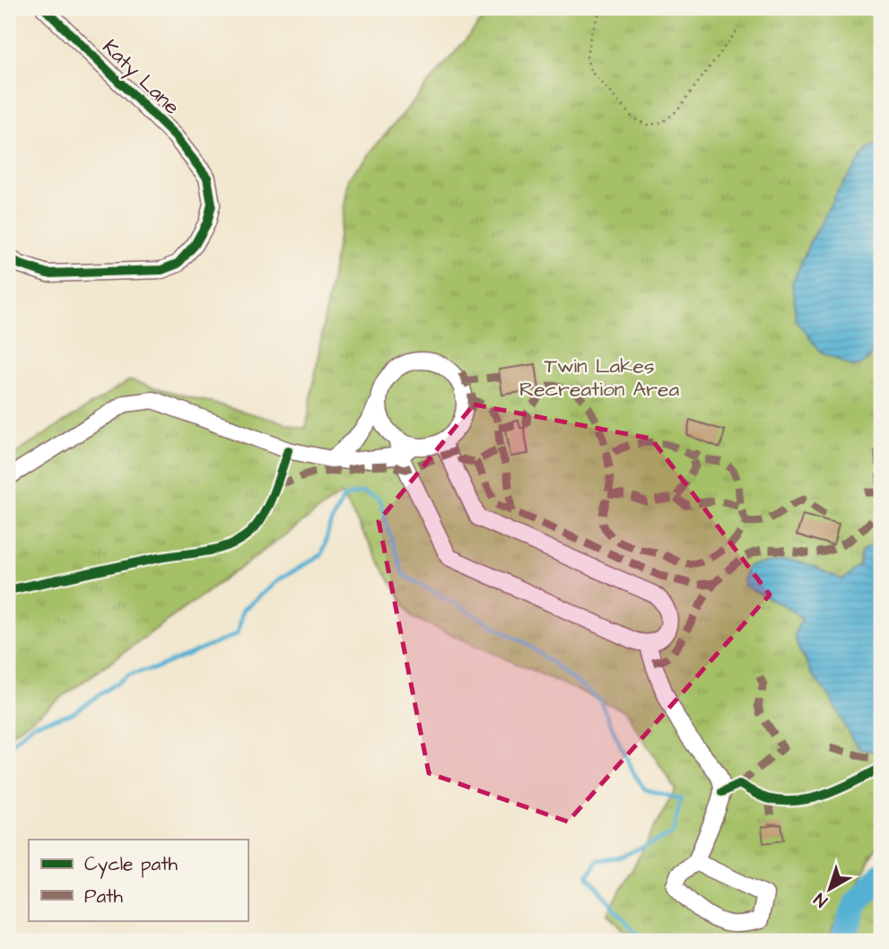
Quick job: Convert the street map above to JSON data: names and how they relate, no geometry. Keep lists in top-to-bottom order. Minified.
{"streets":{"street":["Katy Lane"]},"parks":["Twin Lakes Recreation Area"],"legend":["Cycle path","Path"],"north":"bottom left"}
